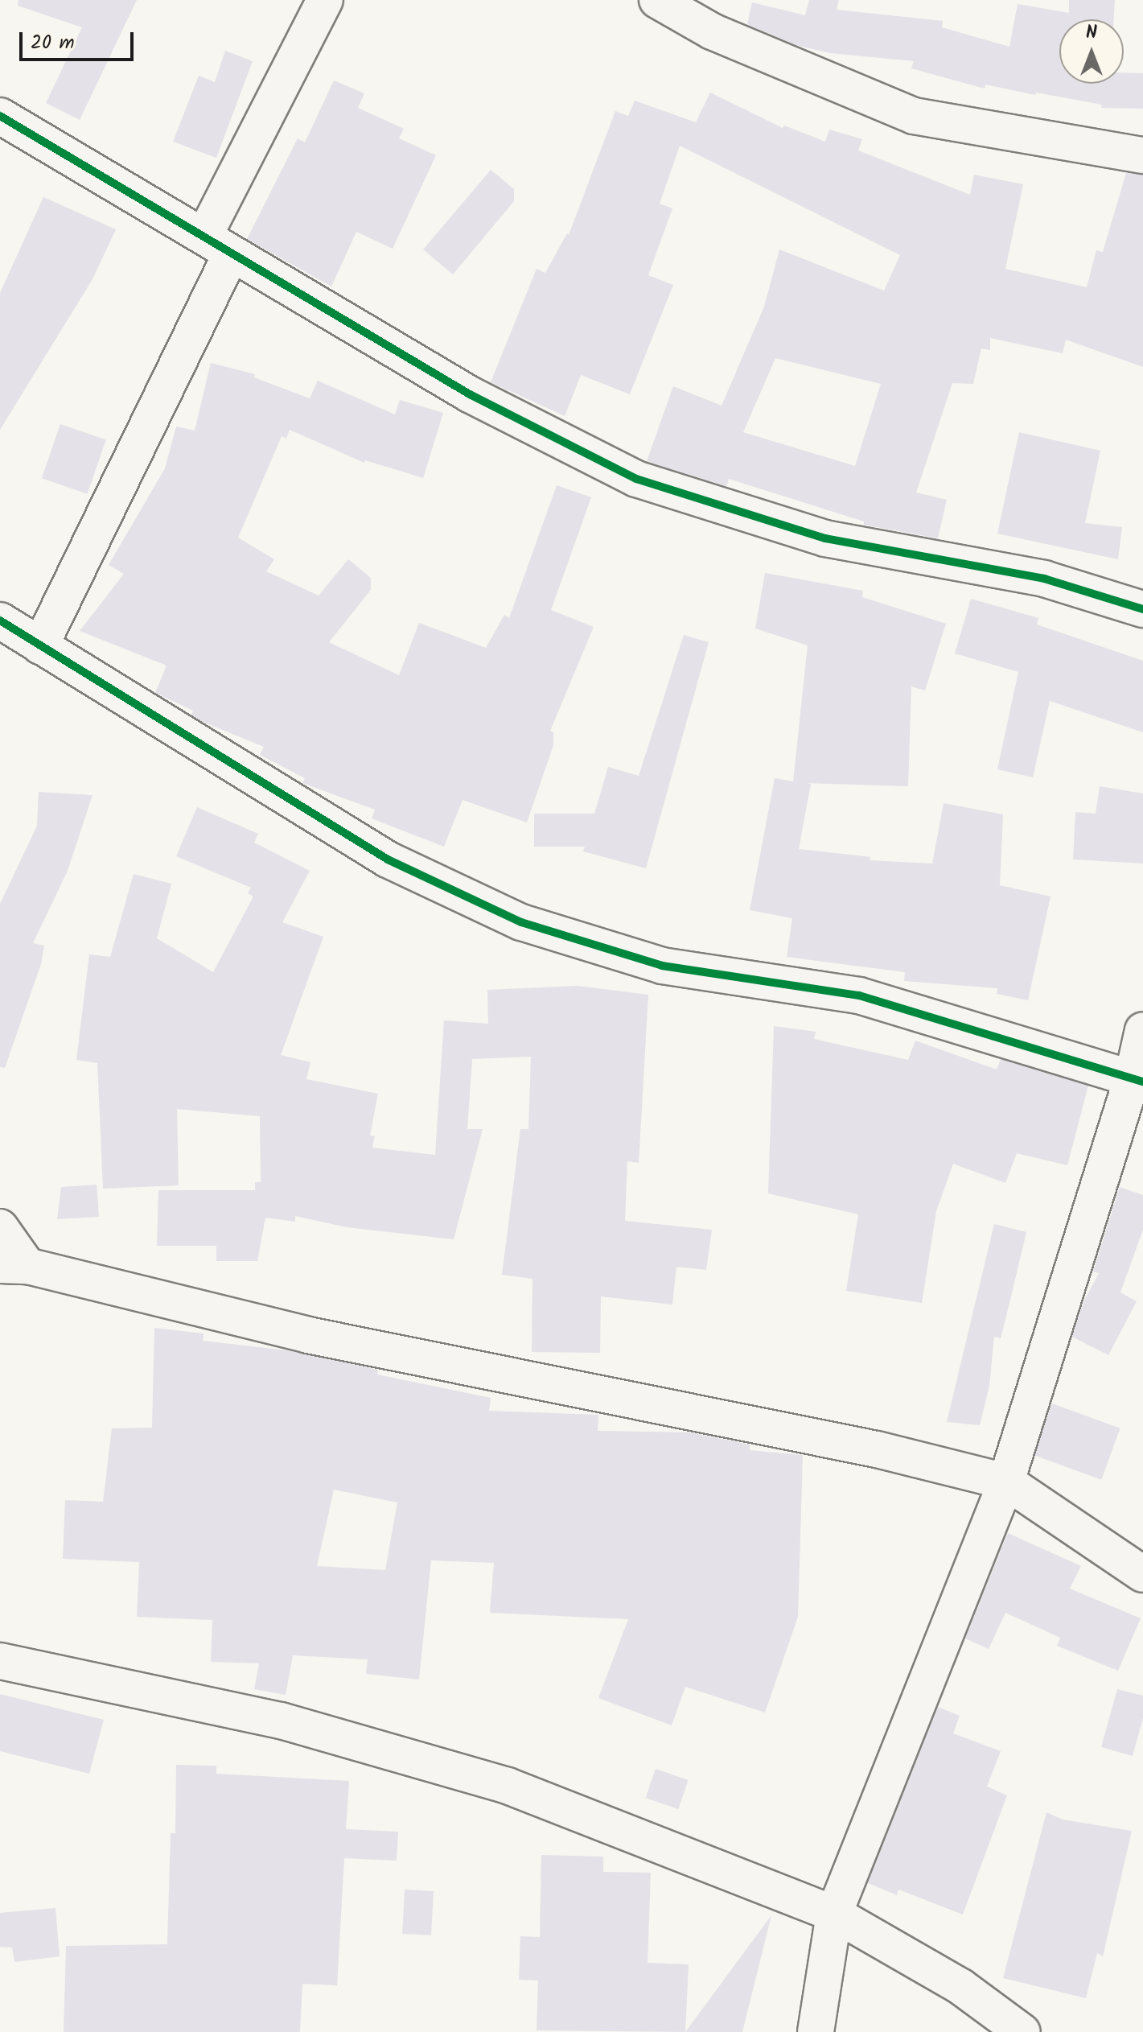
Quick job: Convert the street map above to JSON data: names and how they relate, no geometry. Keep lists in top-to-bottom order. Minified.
{"scale_bar":"20 m","north":"top"}
